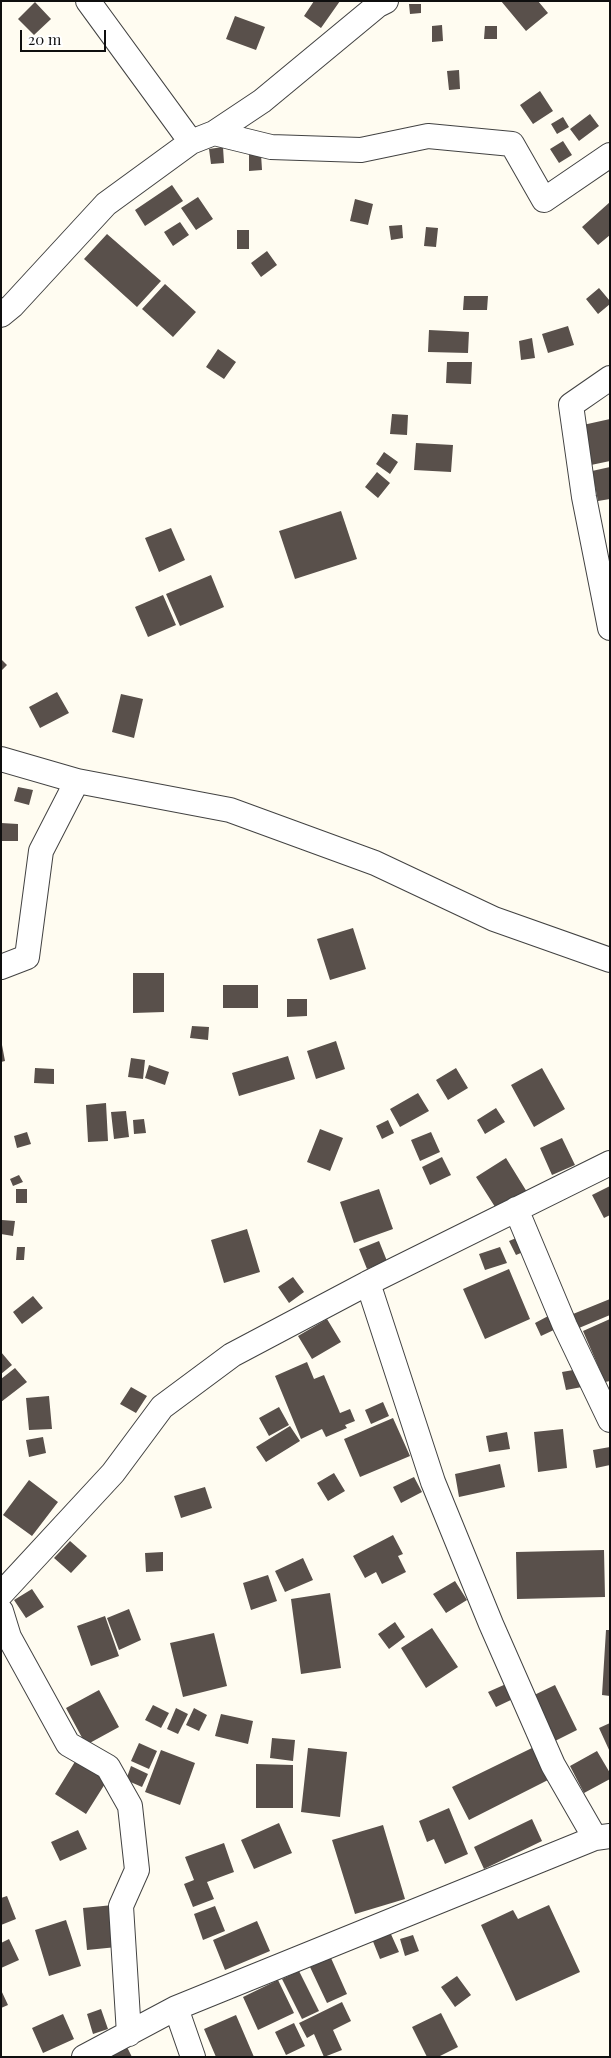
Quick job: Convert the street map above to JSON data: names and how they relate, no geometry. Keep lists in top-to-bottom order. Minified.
{"scale_bar":"20 m"}
